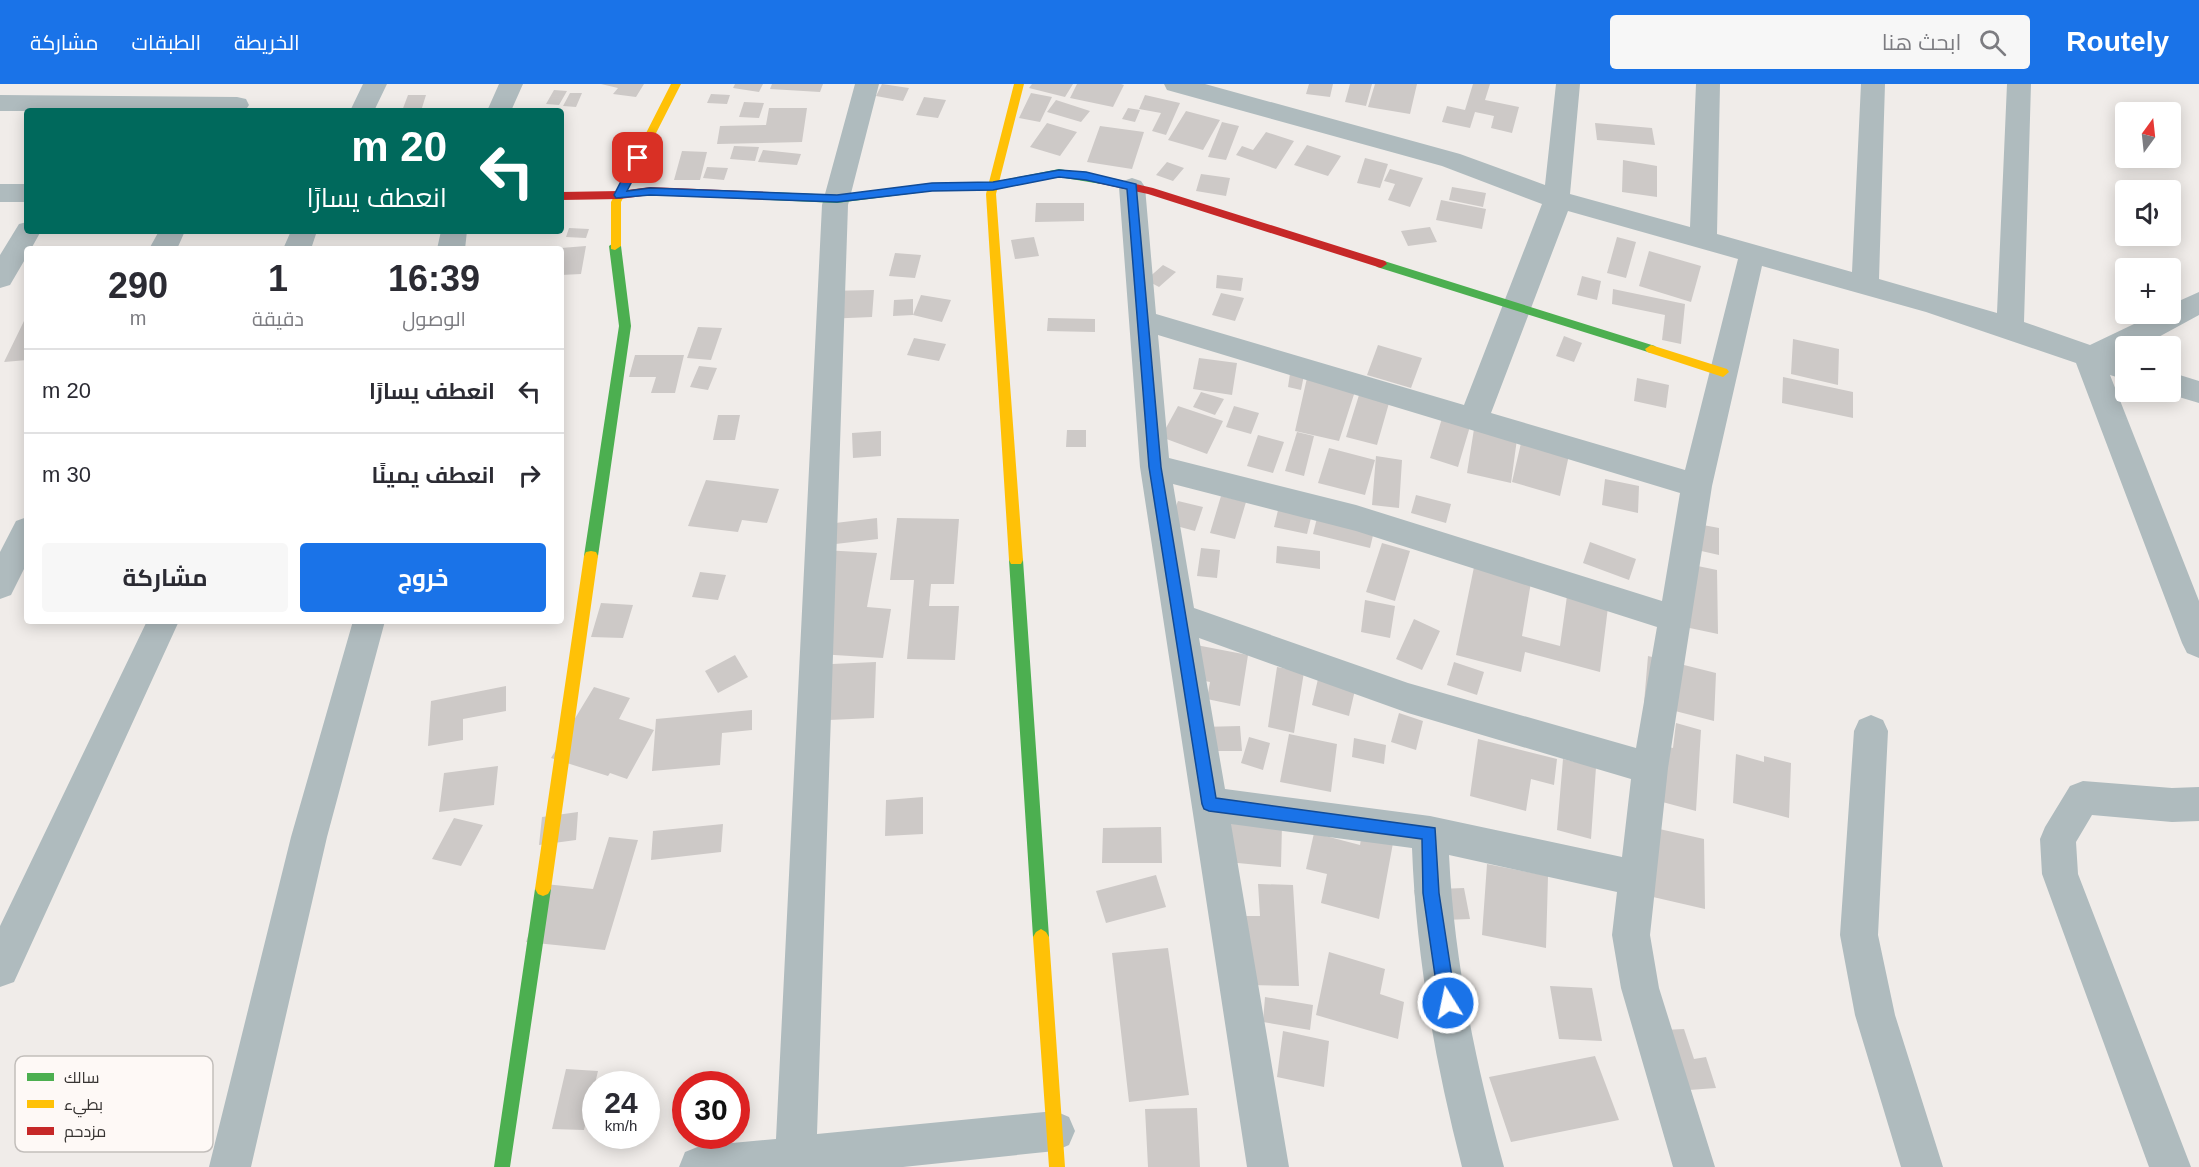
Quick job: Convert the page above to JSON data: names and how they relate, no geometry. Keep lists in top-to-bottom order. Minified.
{"legend":["سالك","بطيء","مزدحم"],"north":"top","page":{"header":"Routely","search":"ابحث هنا","nav":["الخريطة","الطبقات","مشاركة"],"map_buttons":["+","−"],"turn":["20 m","انعطف يسارًا"],"eta":["16:39","الوصول","1","دقيقة","290","m"],"list":[{"name":"انعطف يسارًا","value":"20 m"},{"name":"انعطف يمينًا","value":"30 m"}],"buttons":["خروج","مشاركة"],"speed":"24 km/h","limit":"30"}}
